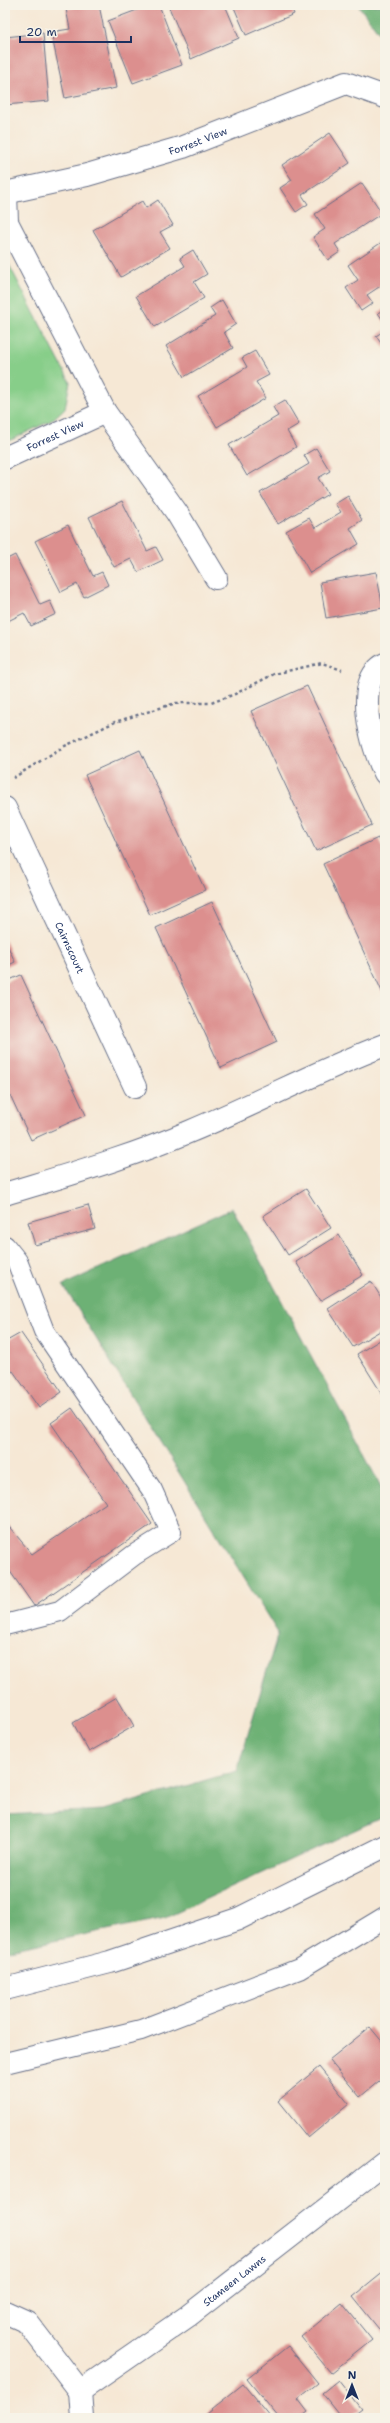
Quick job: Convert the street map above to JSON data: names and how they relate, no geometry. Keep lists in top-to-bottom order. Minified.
{"streets":{"street":["Forrest View","Cairnscourt","Stameen Lawns"]},"scale_bar":"20 m","north":"top"}
